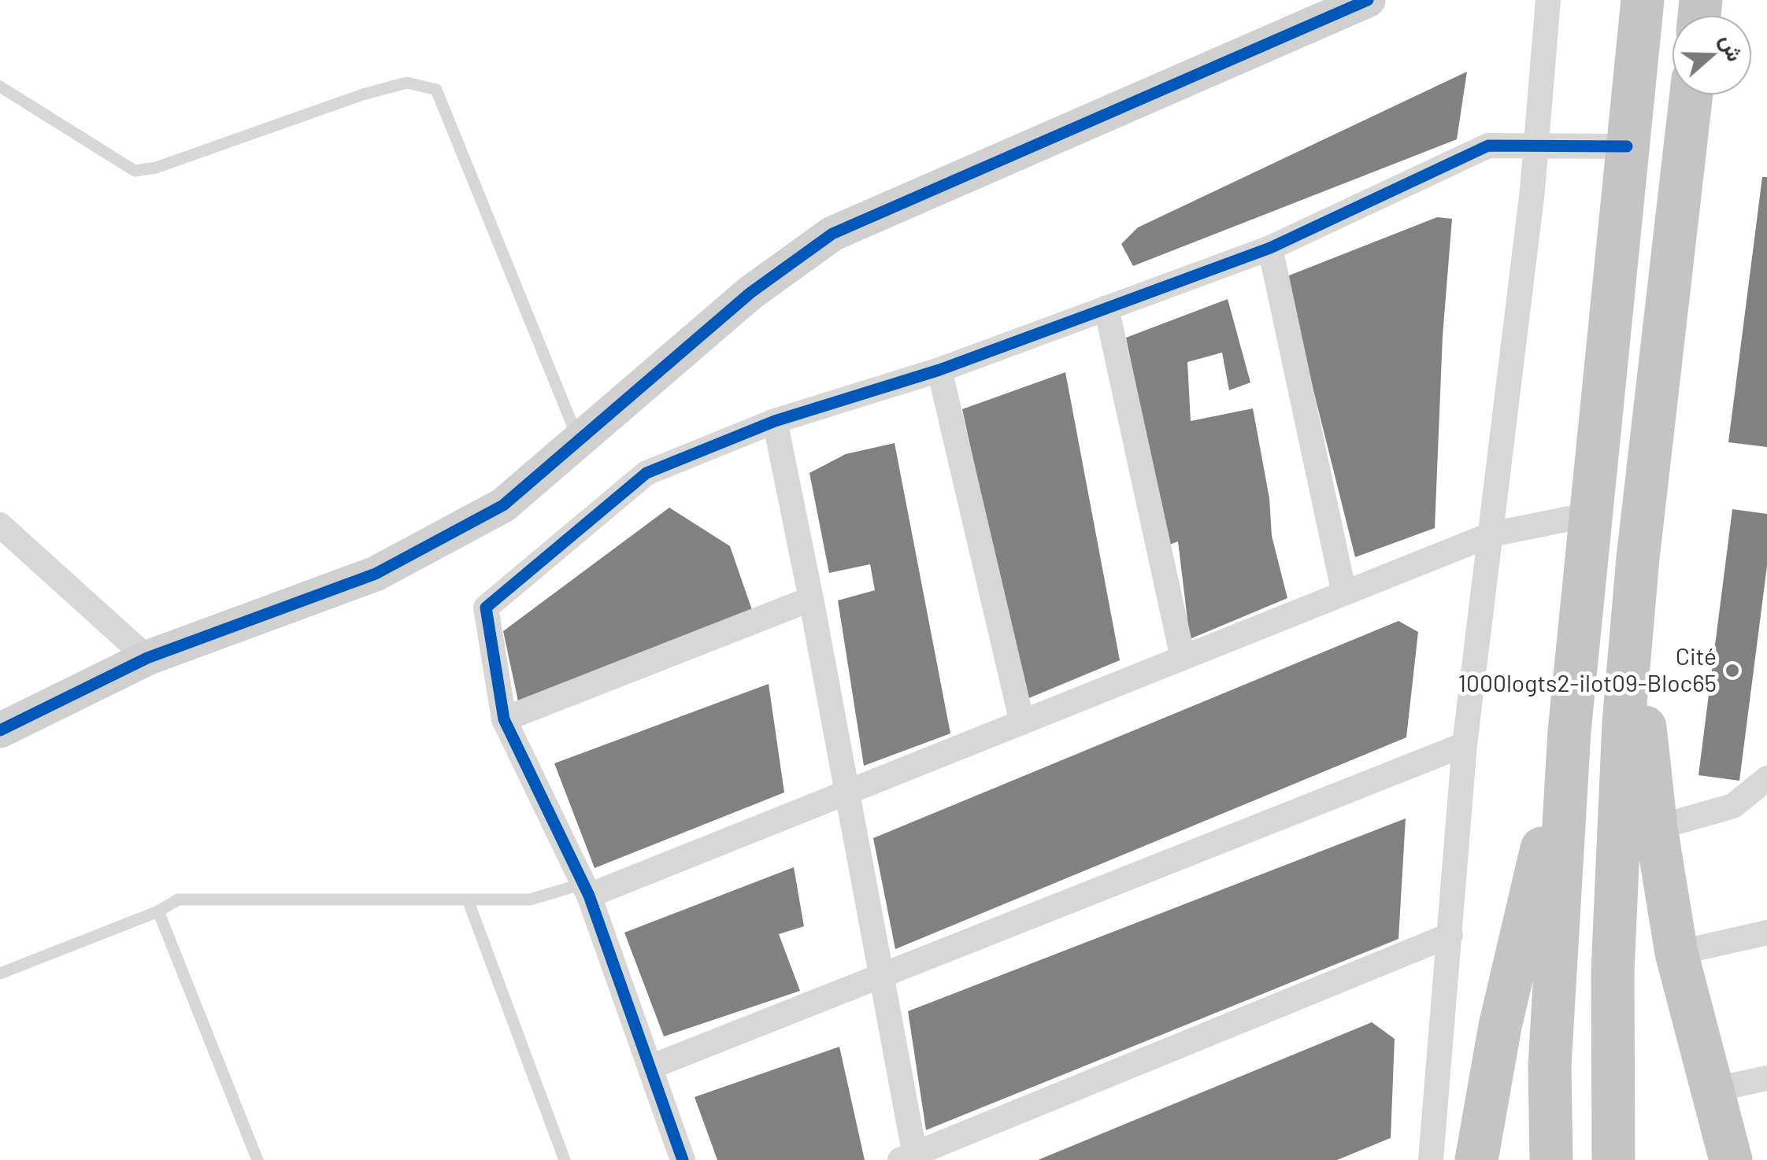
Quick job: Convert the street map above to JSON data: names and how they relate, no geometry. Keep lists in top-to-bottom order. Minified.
{"places":["Cité 1000logts2-ilot09-Bloc65"],"north":"right"}
